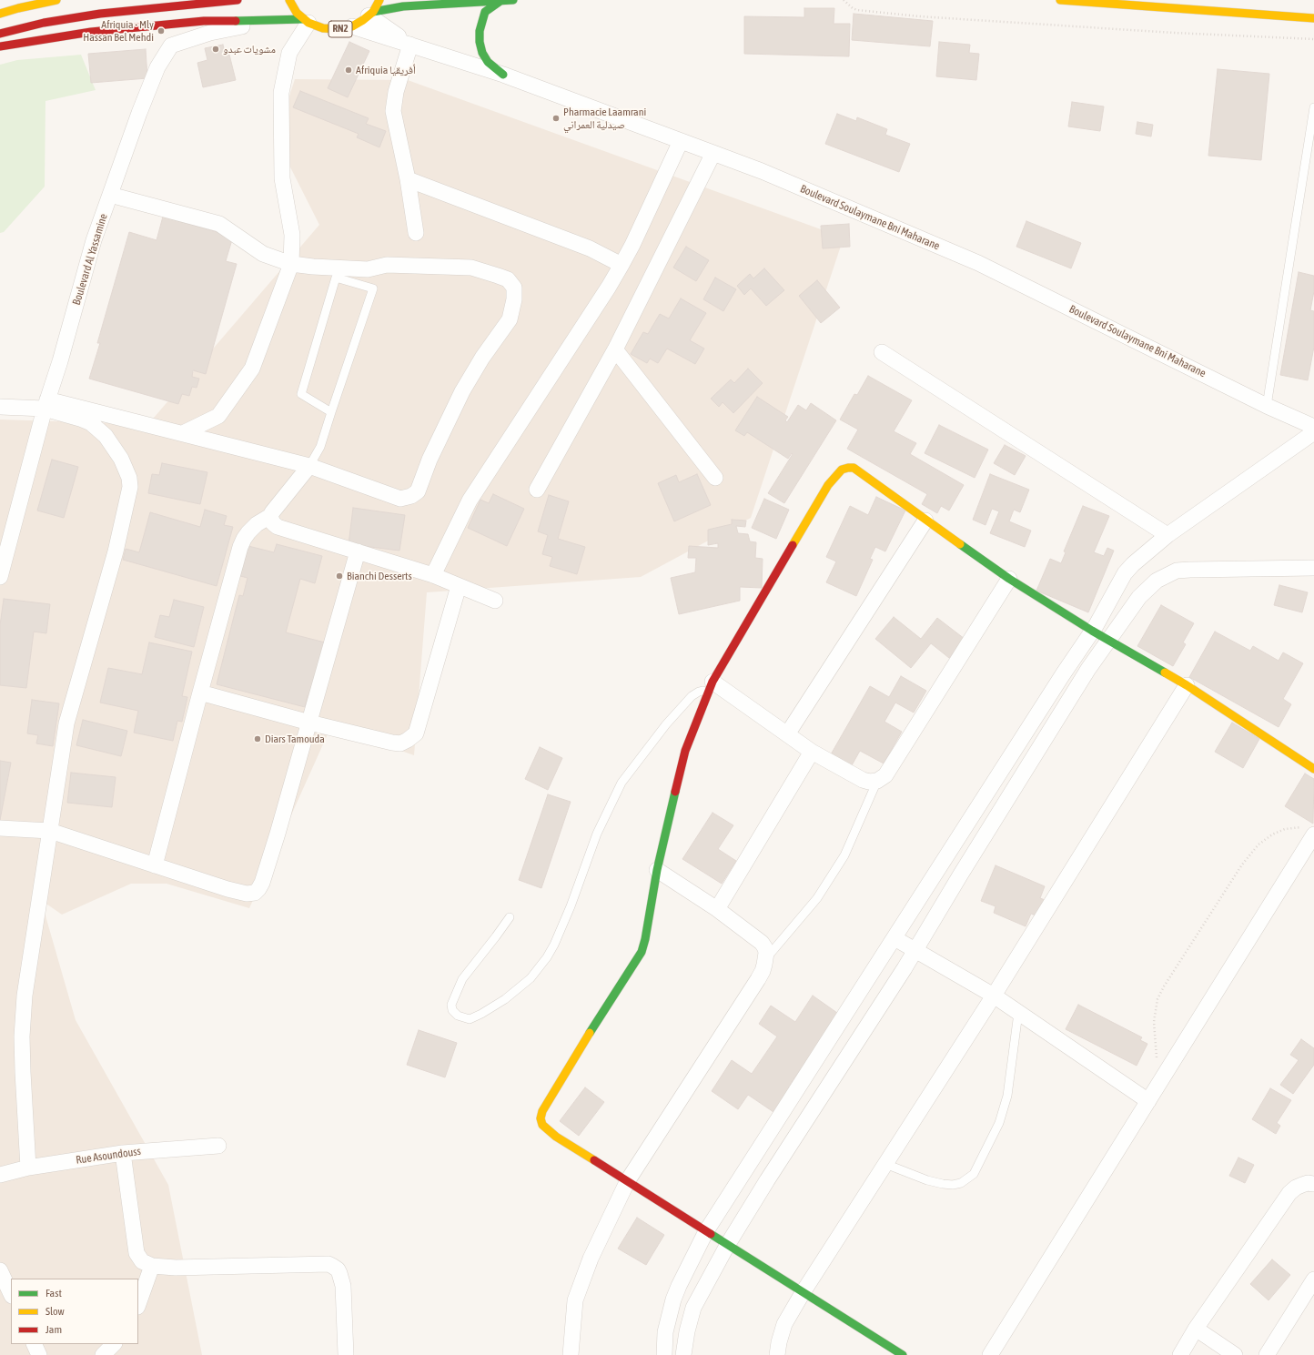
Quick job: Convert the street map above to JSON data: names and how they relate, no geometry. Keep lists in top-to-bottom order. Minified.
{"streets":{"main road":["RN2"],"street":["Boulevard Soulaymane Bni Maharane","Boulevard Al Yassamine","Rue Asoundouss"]},"crossings":[["RN2","Boulevard Soulaymane Bni Maharane"]],"places":["Afriquia - Mly Hassan Bel Mehdi","مشويات عبدو","Afriquia أفريقيا","Pharmacie Laamrani صيدلية العمراني","Bianchi Desserts","Diars Tamouda"],"legend":["Fast","Slow","Jam"]}
